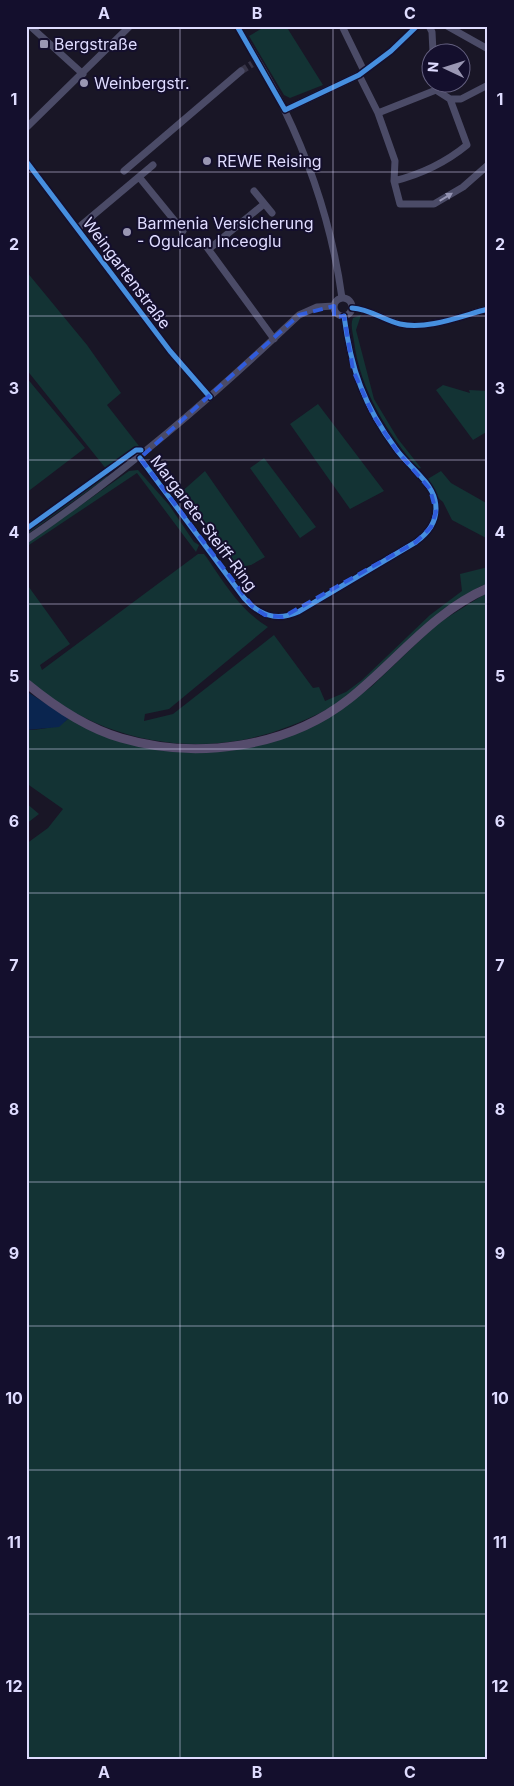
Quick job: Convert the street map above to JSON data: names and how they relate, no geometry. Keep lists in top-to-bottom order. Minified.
{"streets":{"street":["Weingartenstraße","Margarete-Steiff-Ring"]},"places":{"transit":["Bergstraße"],"other":["Weinbergstr.","REWE Reising","Barmenia Versicherung - Ogulcan Inceoglu"]},"north":"left","grid":{"columns":["A","B","C"],"rows":["1","2","3","4","5","6","7","8","9","10","11","12"]}}
